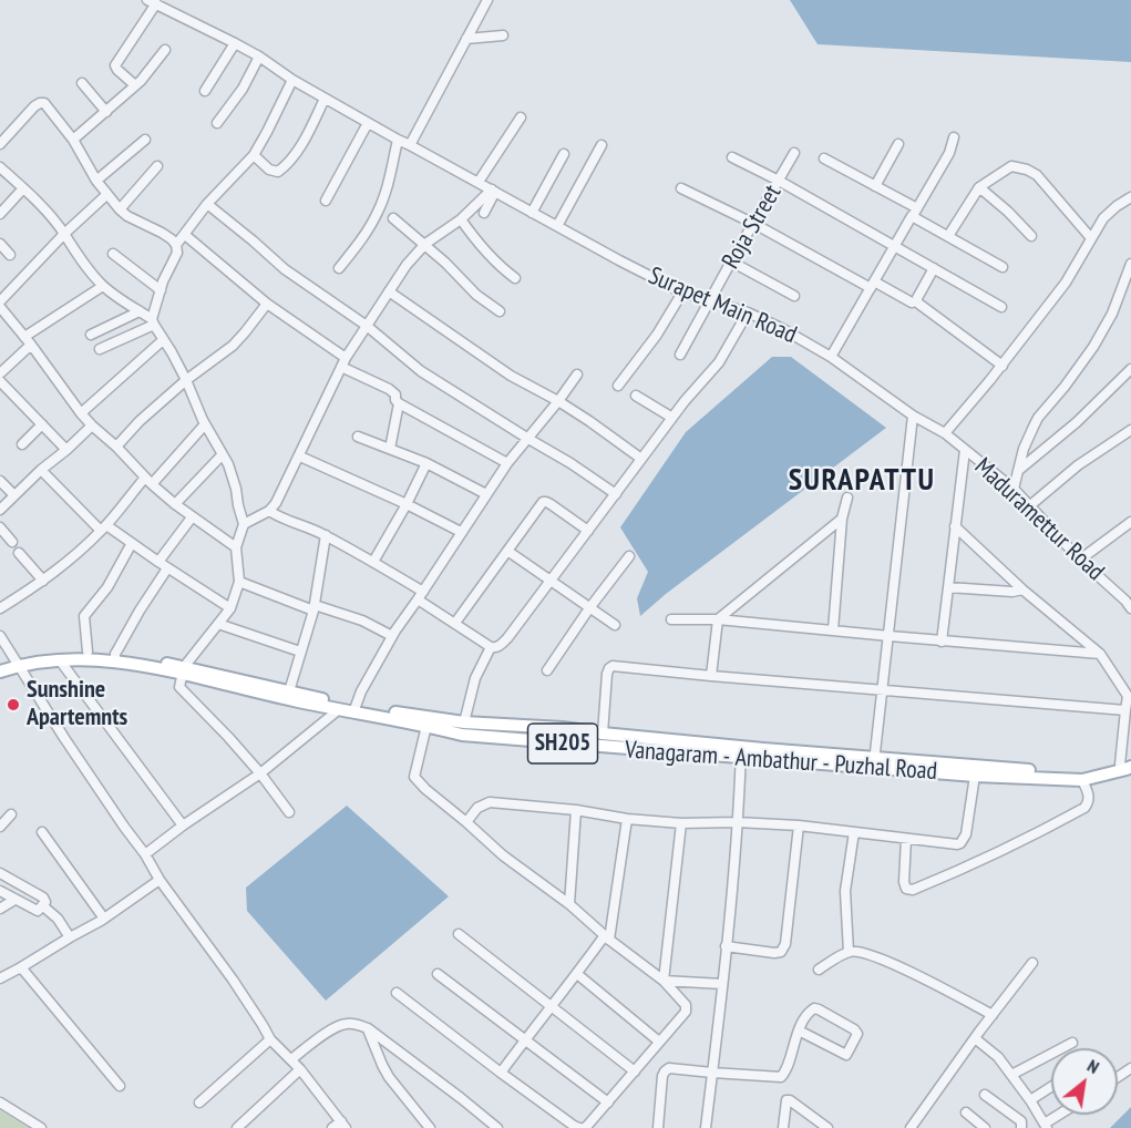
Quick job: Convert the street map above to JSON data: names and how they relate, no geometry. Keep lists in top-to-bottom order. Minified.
{"streets":{"main road":["SH205","Vanagaram - Ambathur - Puzhal Road"],"street":["Roja Street","Surapet Main Road","Maduramettur Road"]},"crossings":[["Roja Street","Surapet Main Road"],["Surapet Main Road","Maduramettur Road"]],"districts":["SURAPATTU"],"places":["Sunshine Apartemnts"],"north":"top right"}
